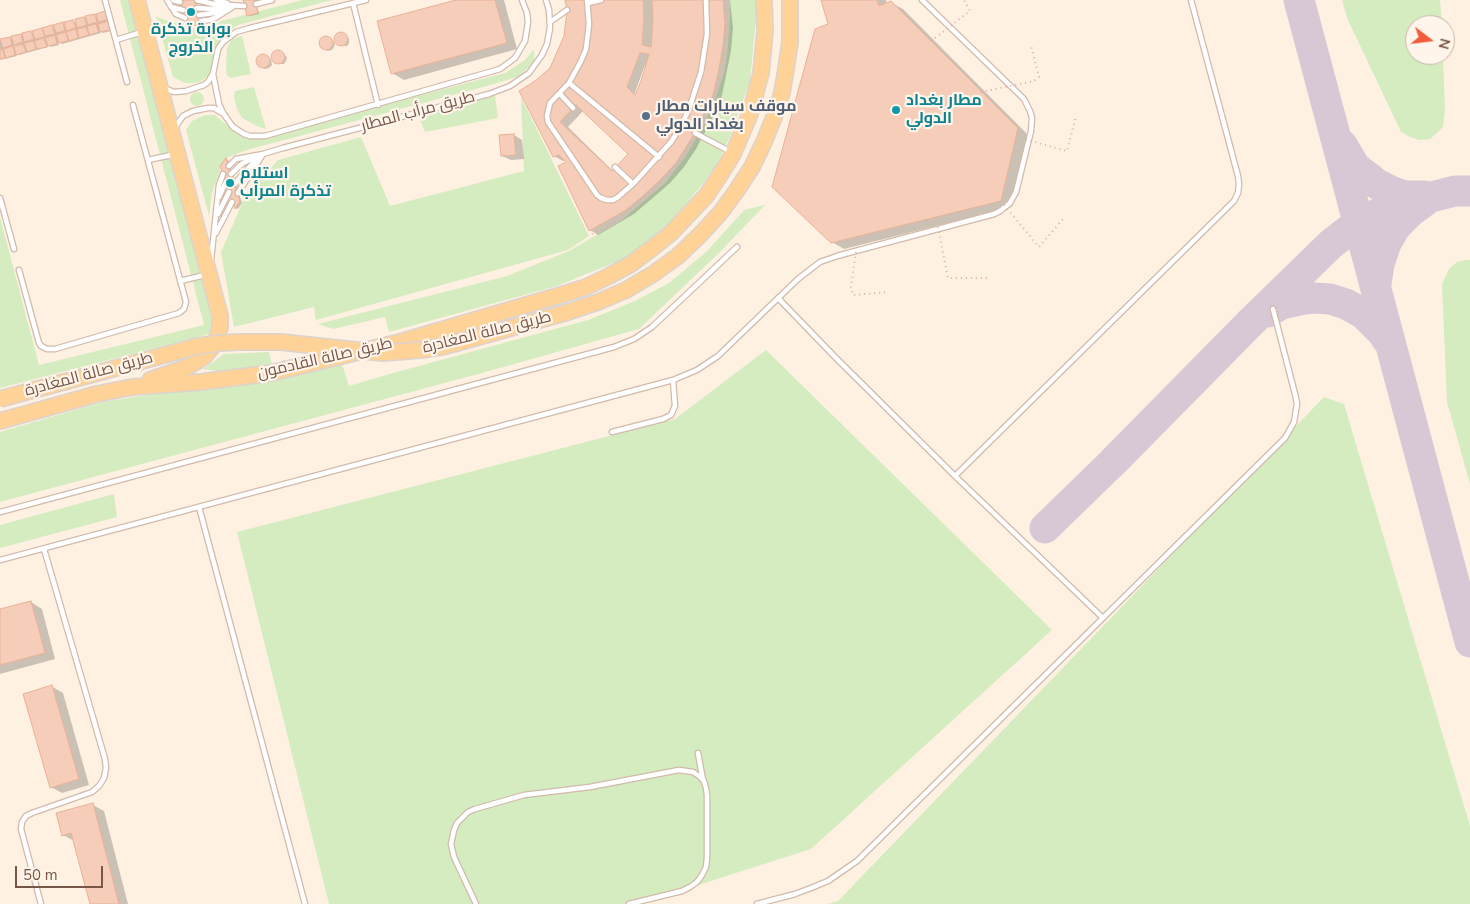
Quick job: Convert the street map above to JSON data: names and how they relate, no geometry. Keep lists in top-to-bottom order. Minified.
{"streets":{"main road":["طريق صالة المغادرة","طريق صالة القادمون"],"lane":["طريق مرأب المطار"]},"places":["بوابة تذكرة الخروج","مطار بغداد الدولي","موقف سيارات مطار بغداد الدولي","استلام تذكرة المرأب"],"scale_bar":"50 m","north":"right"}
